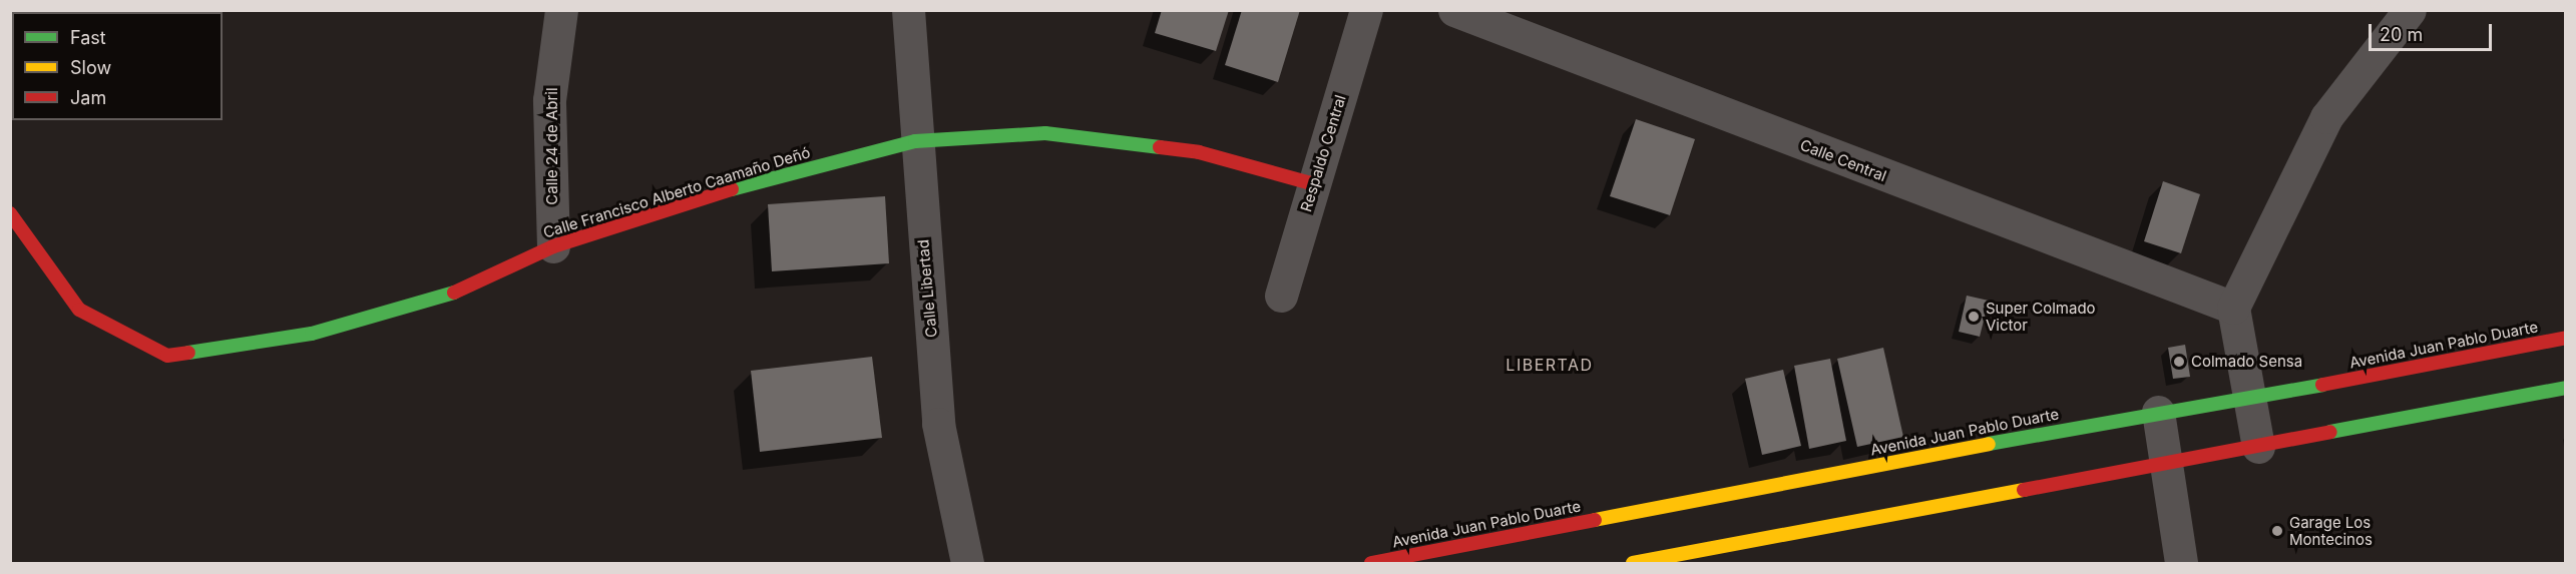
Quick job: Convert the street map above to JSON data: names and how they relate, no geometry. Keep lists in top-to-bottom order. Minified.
{"streets":{"main road":["Calle Francisco Alberto Caamaño Deñó","Avenida Juan Pablo Duarte"],"street":["Calle 24 de Abril","Respaldo Central","Calle Central","Calle Libertad"]},"crossings":[["Calle 24 de Abril","Calle Francisco Alberto Caamaño Deñó"],["Respaldo Central","Calle Francisco Alberto Caamaño Deñó"],["Calle Francisco Alberto Caamaño Deñó","Calle Libertad"]],"districts":["LIBERTAD"],"places":["Super Colmado Victor","Colmado Sensa","Garage Los Montecinos"],"legend":["Fast","Slow","Jam"],"scale_bar":"20 m"}
